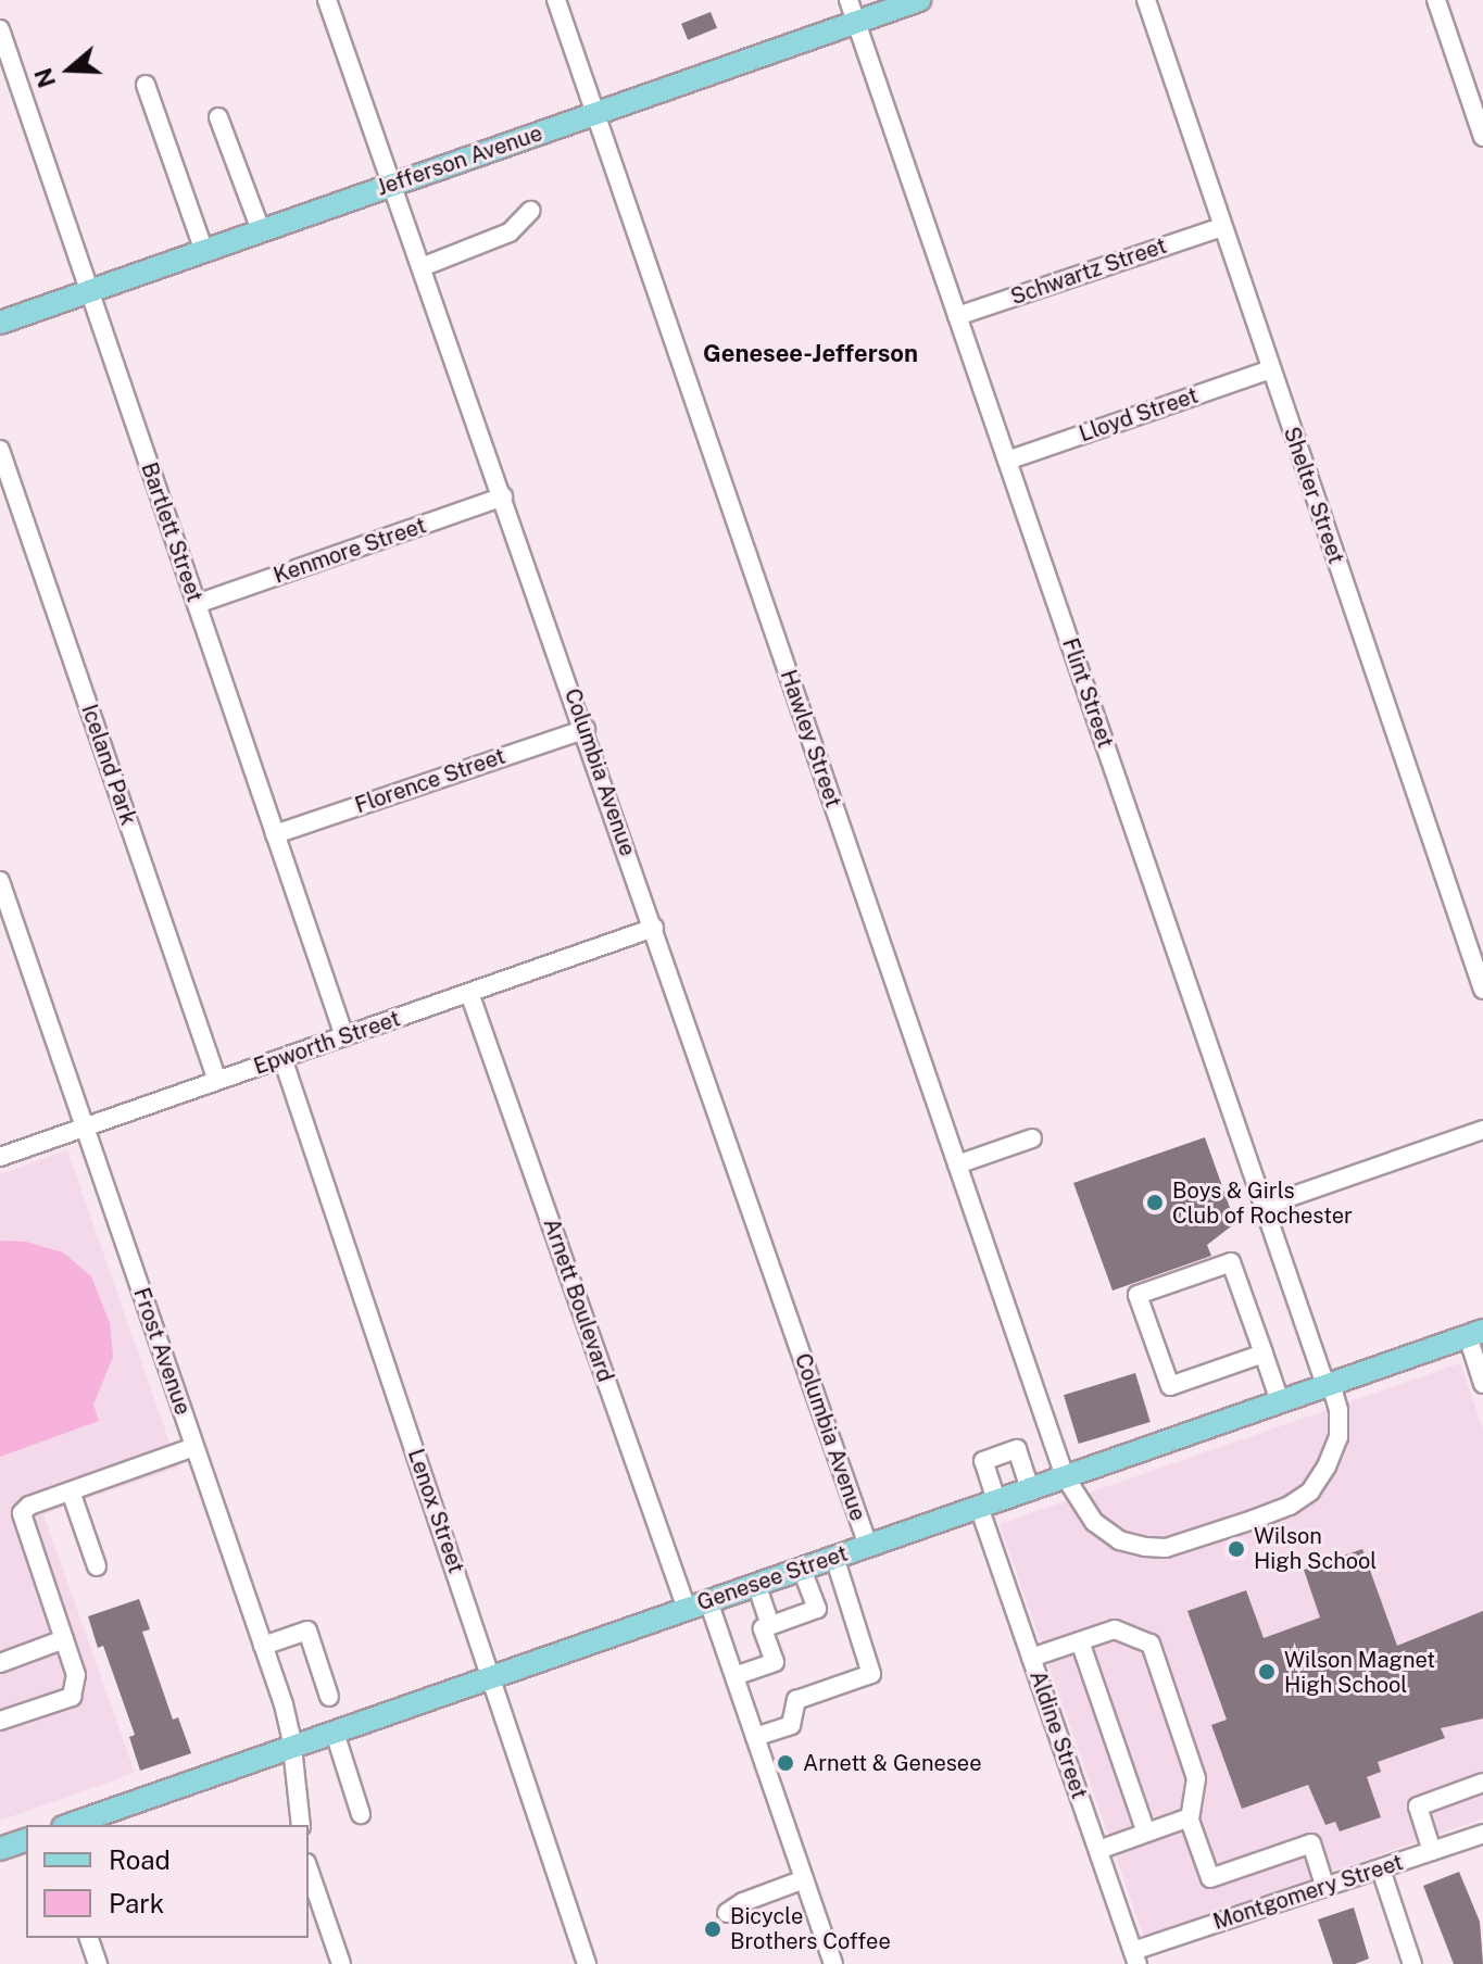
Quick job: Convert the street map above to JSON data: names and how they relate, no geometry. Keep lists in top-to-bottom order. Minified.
{"streets":{"main road":["Jefferson Avenue","Genesee Street"],"street":["Schwartz Street","Lloyd Street","Shelter Street","Bartlett Street","Kenmore Street","Flint Street","Hawley Street","Iceland Park","Columbia Avenue","Florence Street","Epworth Street","Arnett Boulevard","Frost Avenue","Lenox Street","Aldine Street","Montgomery Street"]},"crossings":[["Jefferson Avenue","Bartlett Street"],["Jefferson Avenue","Flint Street"],["Jefferson Avenue","Hawley Street"],["Jefferson Avenue","Columbia Avenue"],["Schwartz Street","Shelter Street"],["Schwartz Street","Flint Street"],["Lloyd Street","Shelter Street"],["Lloyd Street","Flint Street"],["Bartlett Street","Kenmore Street"],["Bartlett Street","Florence Street"],["Bartlett Street","Epworth Street"],["Kenmore Street","Columbia Avenue"],["Flint Street","Hawley Street"],["Flint Street","Genesee Street"],["Hawley Street","Genesee Street"],["Iceland Park","Epworth Street"],["Columbia Avenue","Florence Street"],["Columbia Avenue","Epworth Street"],["Columbia Avenue","Genesee Street"],["Epworth Street","Arnett Boulevard"],["Epworth Street","Frost Avenue"],["Epworth Street","Lenox Street"],["Arnett Boulevard","Genesee Street"],["Frost Avenue","Genesee Street"],["Lenox Street","Genesee Street"],["Genesee Street","Aldine Street"],["Aldine Street","Montgomery Street"]],"districts":["Genesee-Jefferson"],"places":["Boys & Girls Club of Rochester","Wilson High School","Wilson Magnet High School","Arnett & Genesee","Bicycle Brothers Coffee"],"legend":["Road","Park"],"north":"left"}
